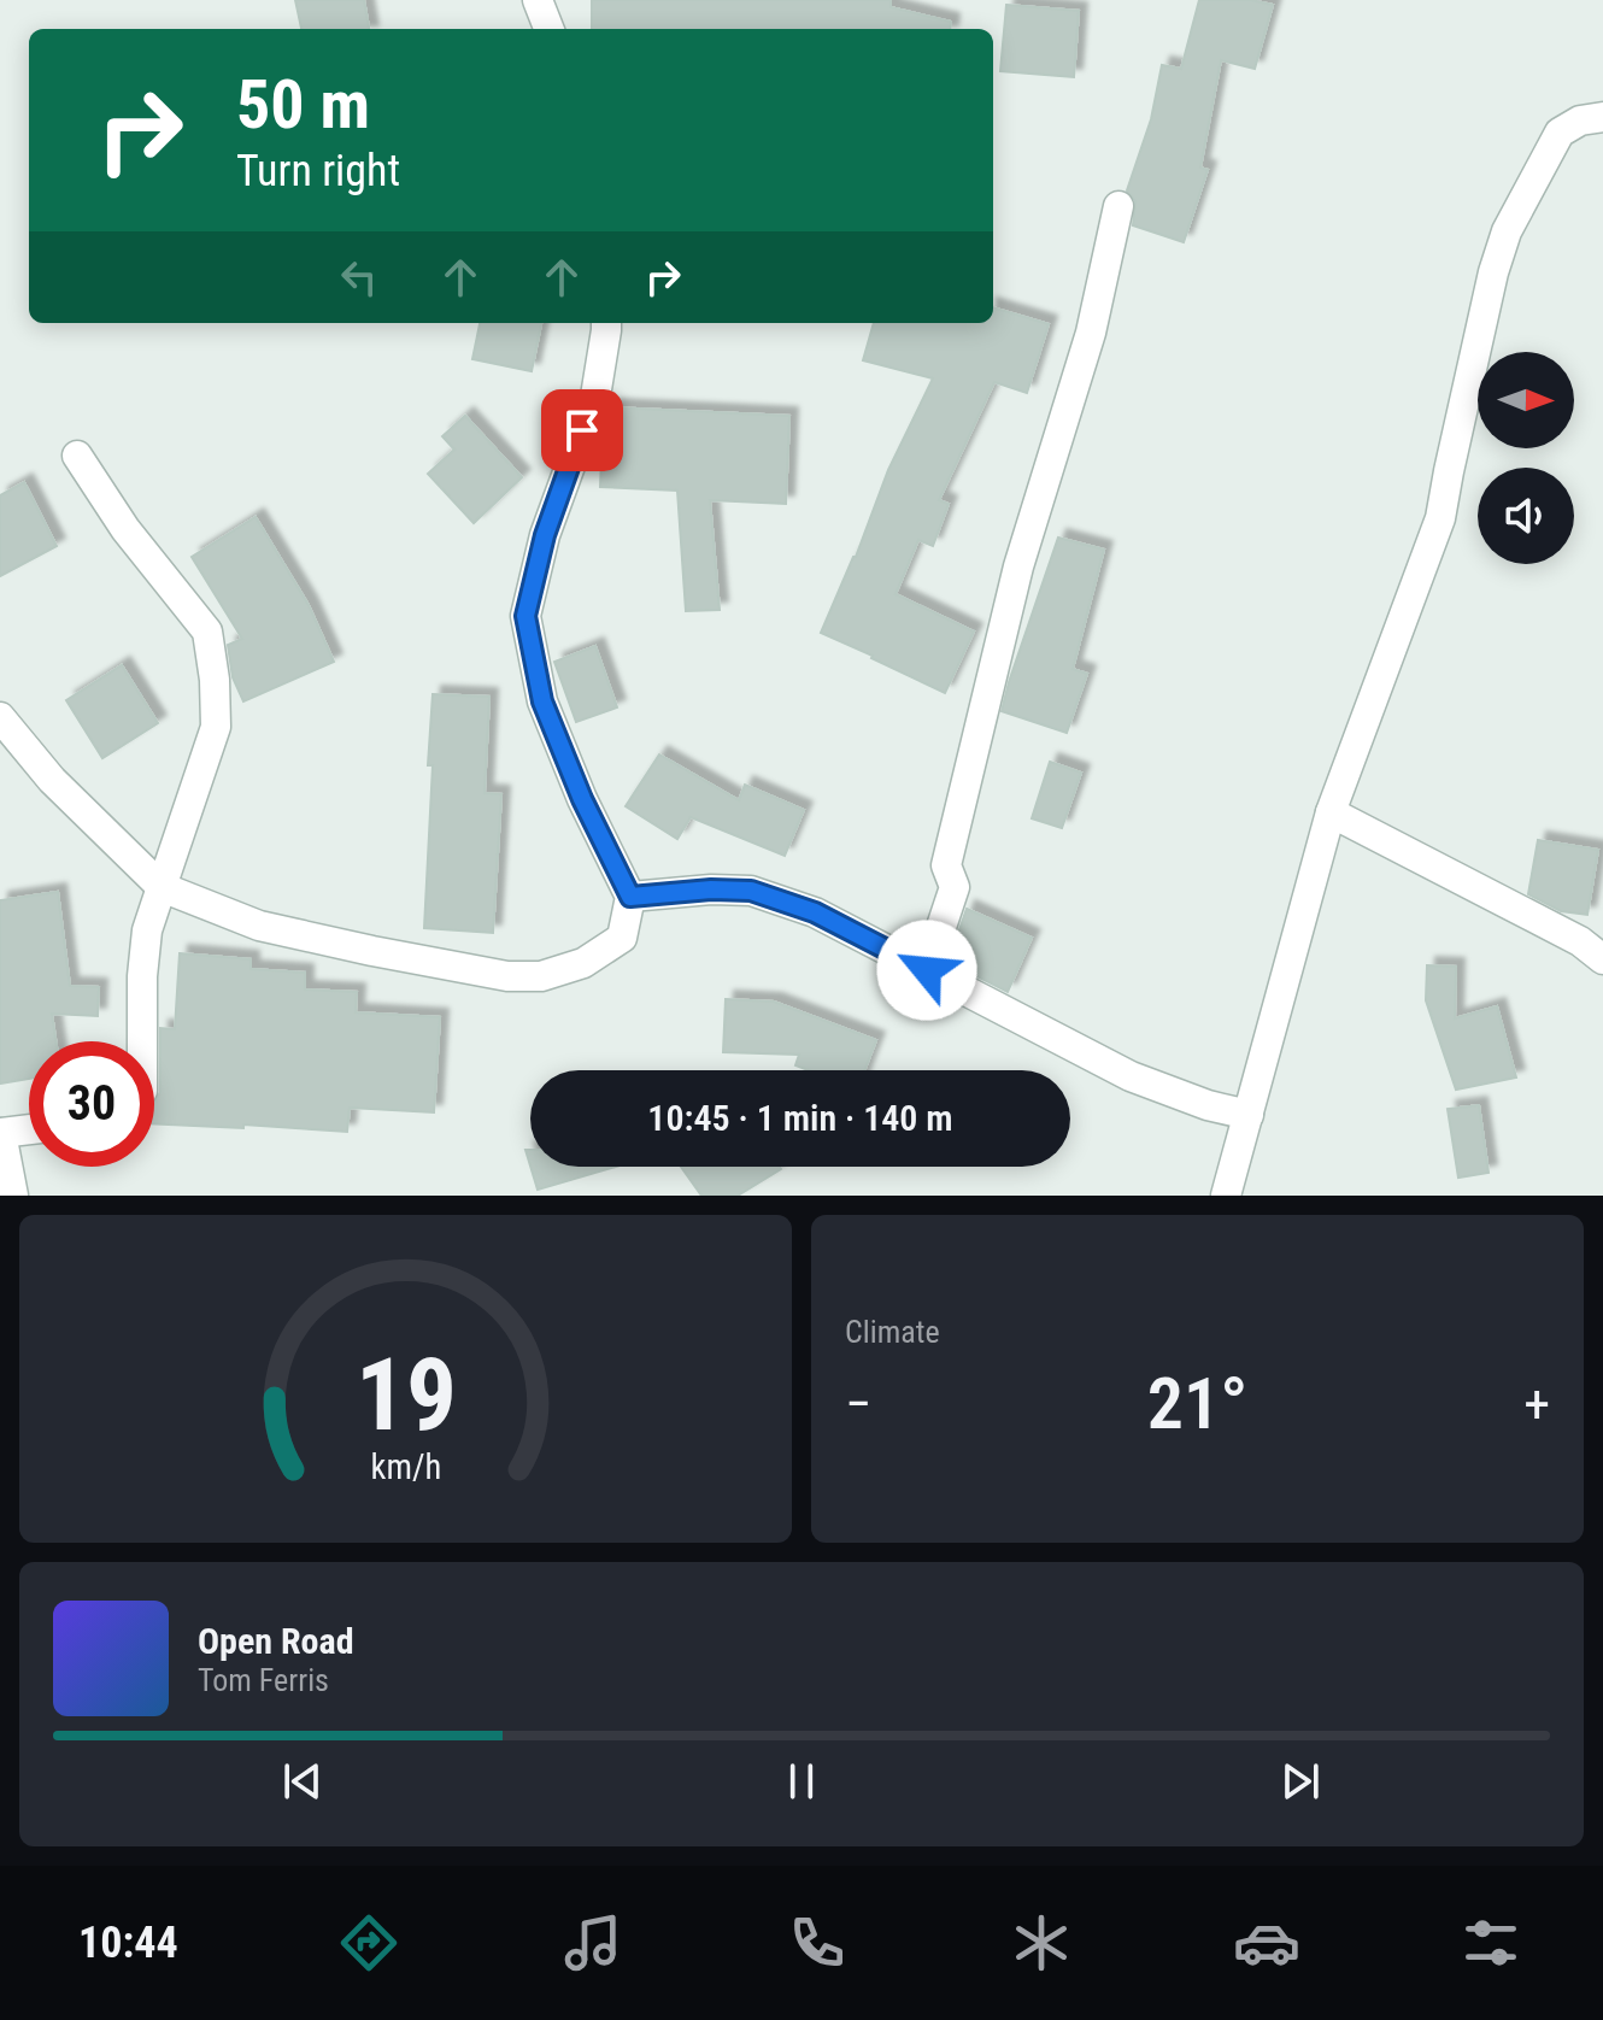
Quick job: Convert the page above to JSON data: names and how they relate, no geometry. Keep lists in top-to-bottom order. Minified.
{"north":"right","page":{"turn":["50 m","Turn right"],"limit":"30","trip":"10:45 · 1 min · 140 m","tile":"Climate","heat":["−","21°","+"],"song":["Open Road","Tom Ferris"],"tabs":"10:44","gauge":["19","km/h"]}}
